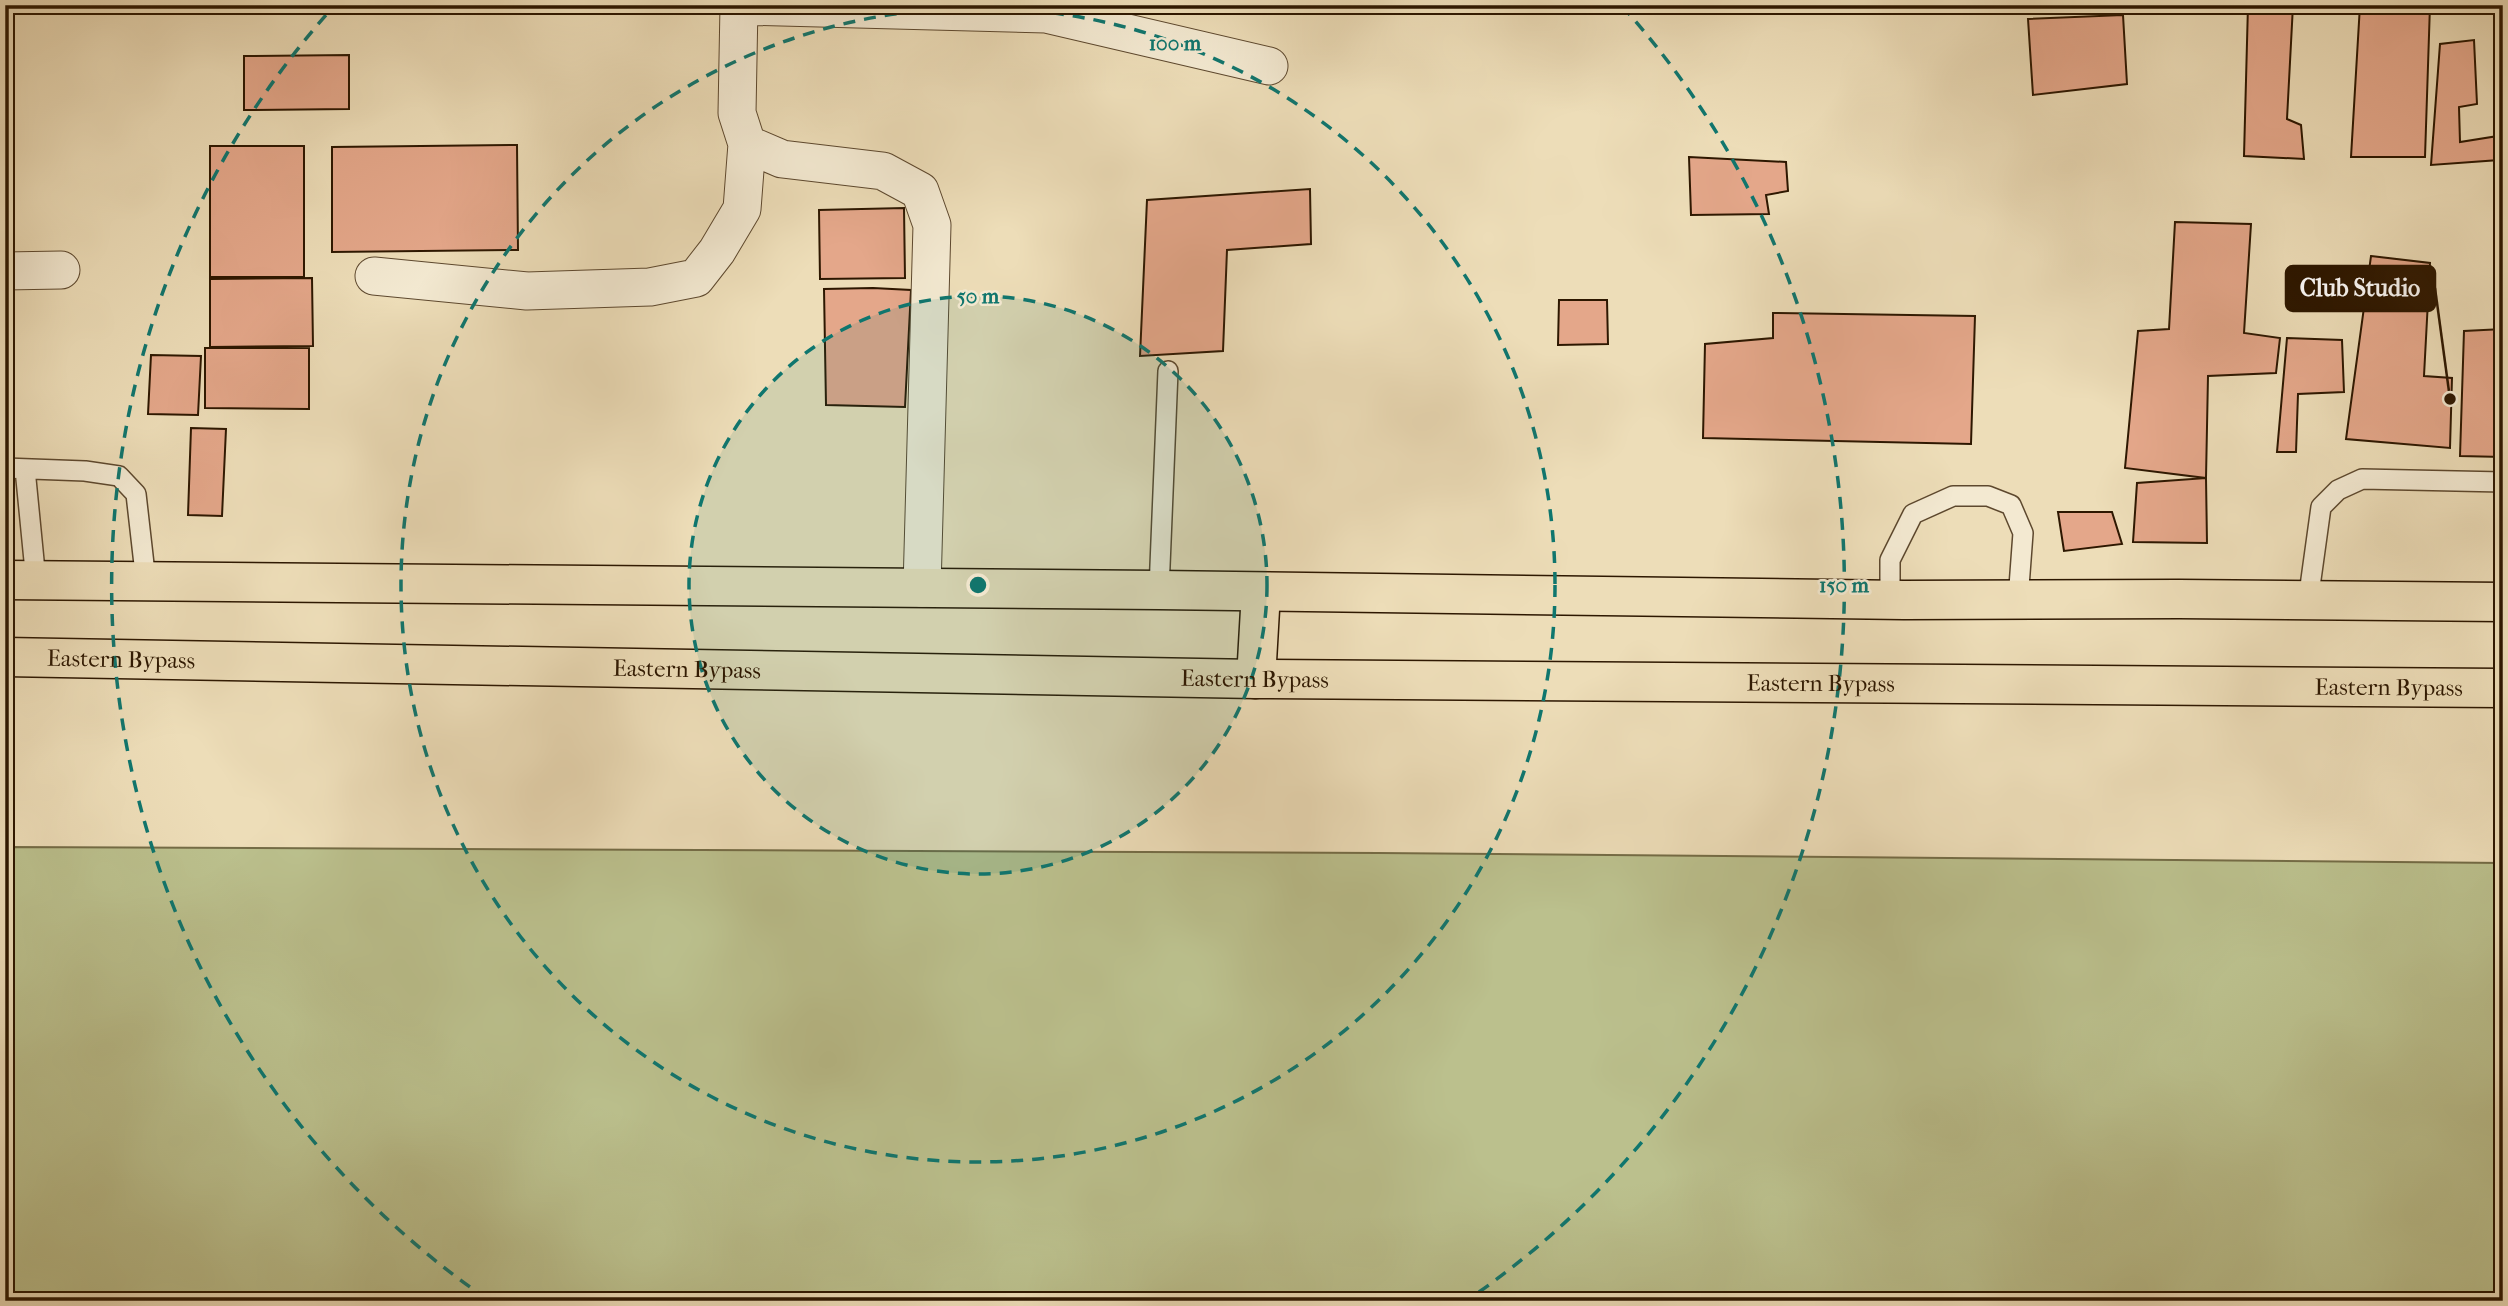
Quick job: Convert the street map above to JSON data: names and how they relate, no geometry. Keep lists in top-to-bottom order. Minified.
{"streets":{"main road":["Eastern Bypass"]},"places":["Club Studio"],"rings":["100 m","50 m","150 m"]}
